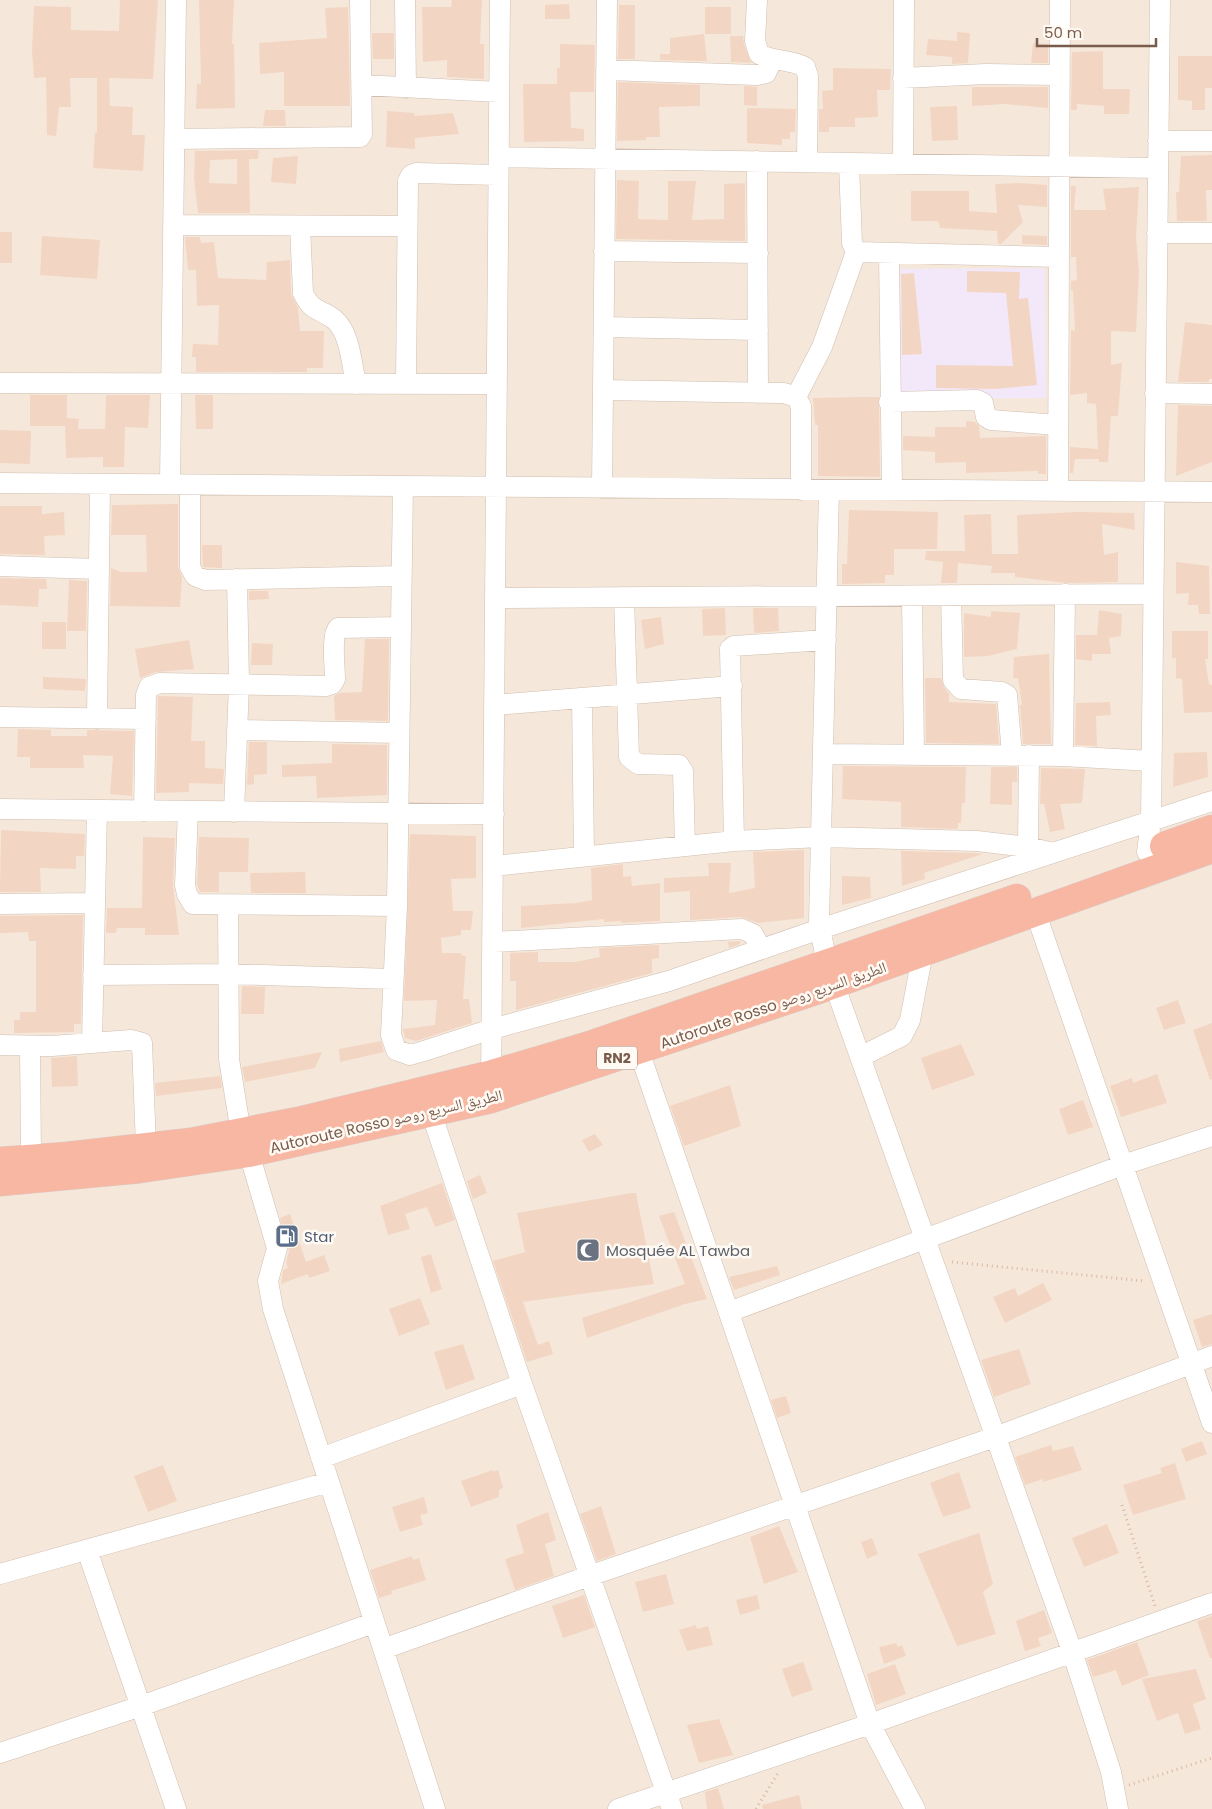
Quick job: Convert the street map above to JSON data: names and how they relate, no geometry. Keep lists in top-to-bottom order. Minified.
{"streets":{"highway":["Autoroute Rosso الطريق السريع روصو","RN2"]},"places":{"fuel station":["Star"],"mosque":["Mosquée AL Tawba"]},"scale_bar":"50 m"}
